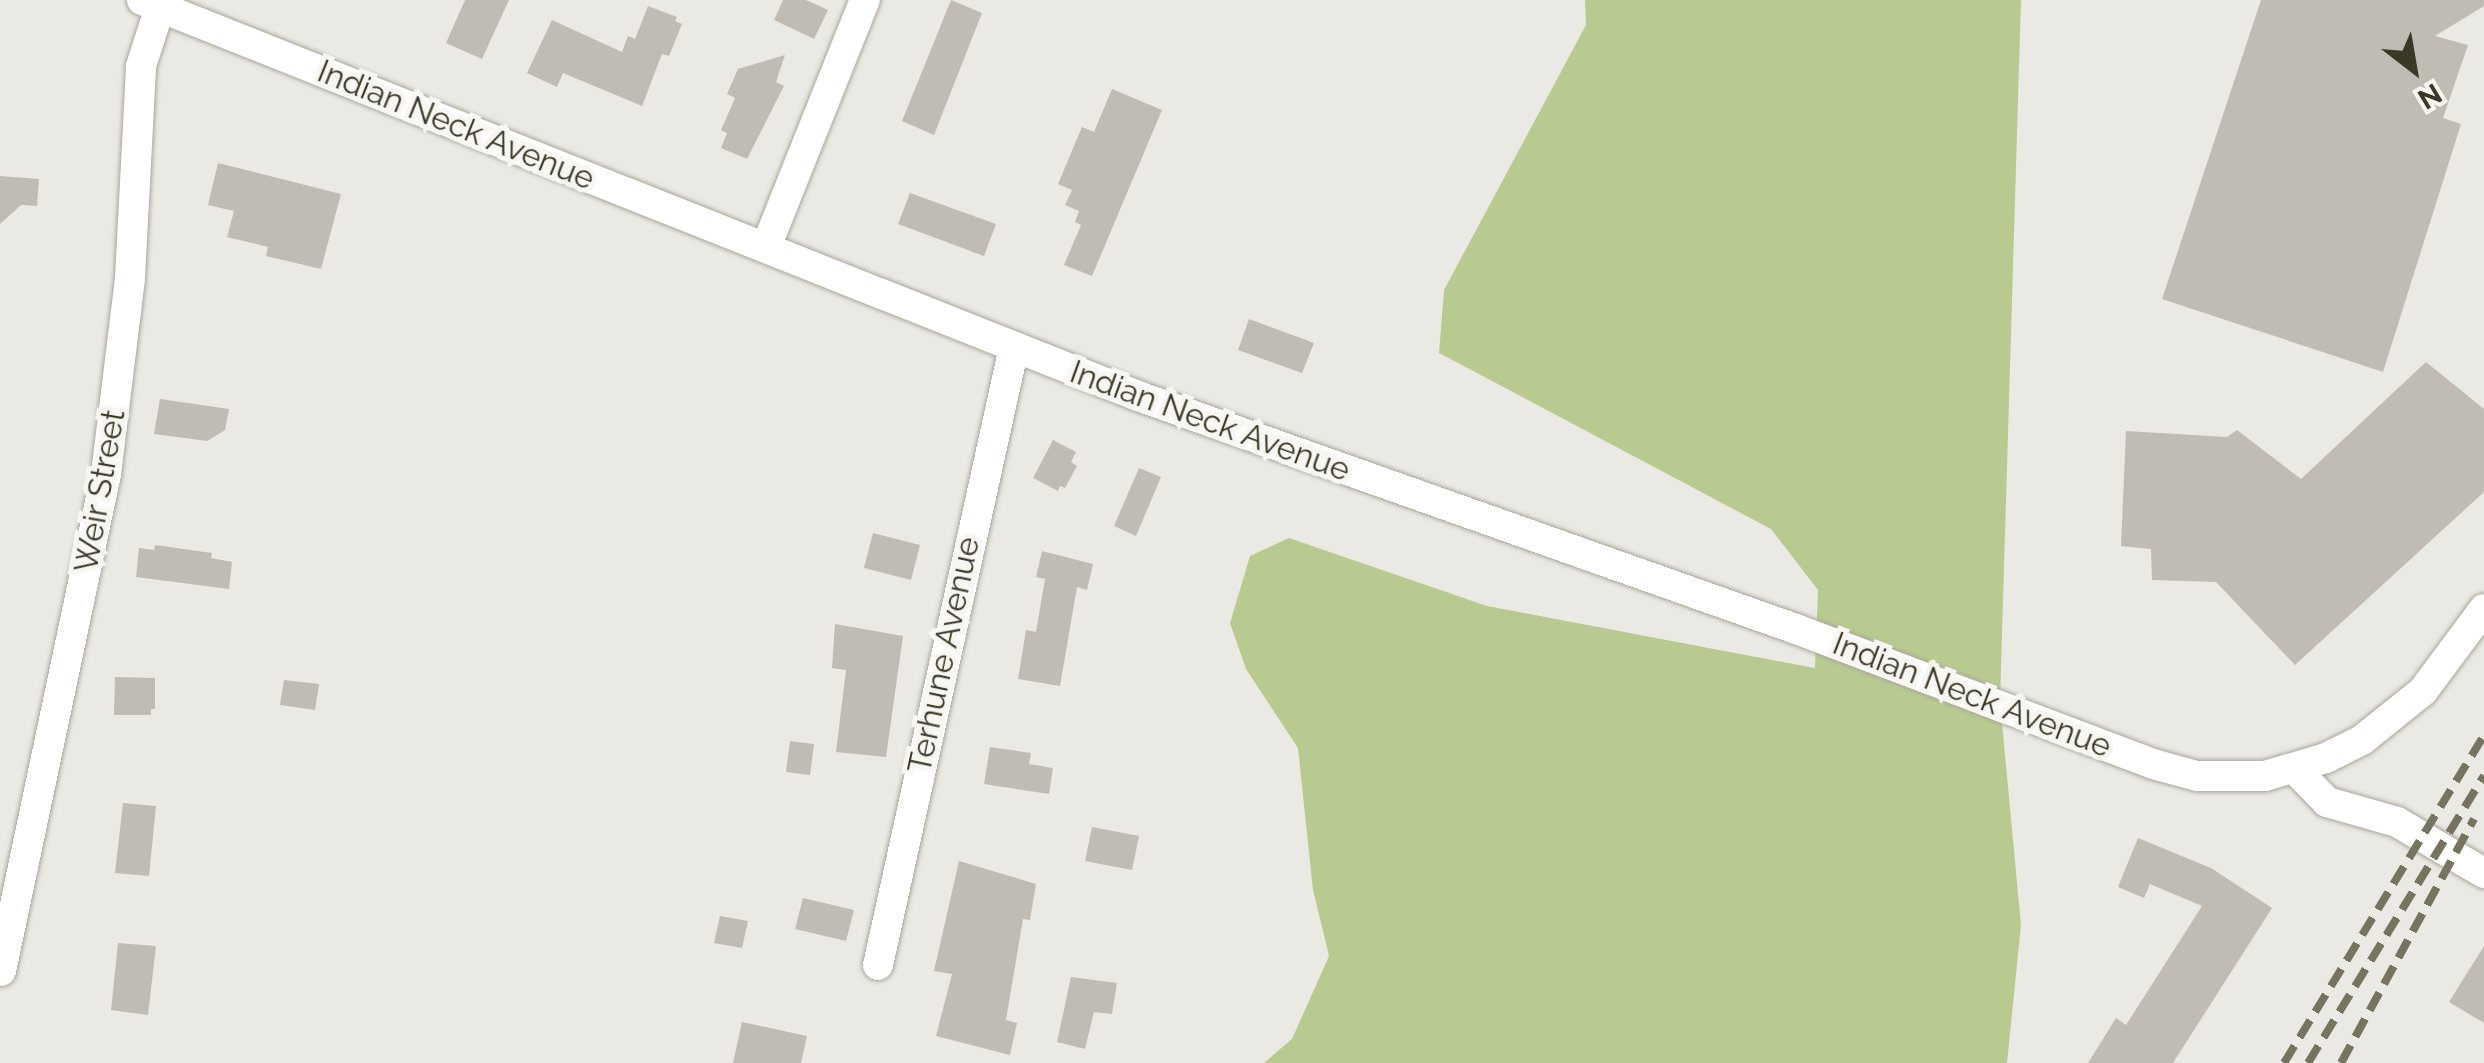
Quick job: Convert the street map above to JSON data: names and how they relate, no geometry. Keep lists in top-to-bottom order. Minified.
{"streets":{"street":["Indian Neck Avenue","Weir Street","Terhune Avenue"]},"crossings":[["Indian Neck Avenue","Weir Street"],["Indian Neck Avenue","Terhune Avenue"]],"north":"bottom right"}
